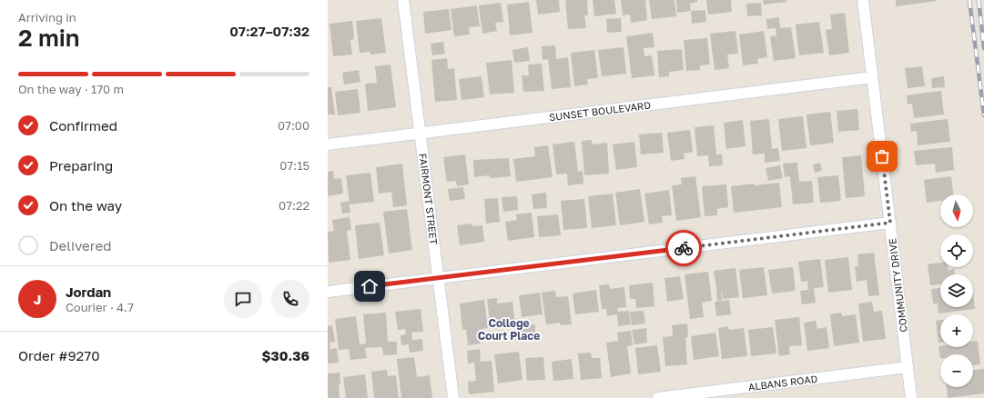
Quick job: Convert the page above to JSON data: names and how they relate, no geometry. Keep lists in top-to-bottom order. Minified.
{"streets":{"street":["SUNSET BOULEVARD","FAIRMONT STREET","COMMUNITY DRIVE","ALBANS ROAD"]},"crossings":[["SUNSET BOULEVARD","FAIRMONT STREET"],["SUNSET BOULEVARD","COMMUNITY DRIVE"],["COMMUNITY DRIVE","ALBANS ROAD"]],"districts":["College Court Place"],"north":"bottom","page":{"heading":["2 min","Arriving in","07:27–07:32"],"panel":["Jordan","Courier · 4.7","Order #9270","$30.36"],"bar":"On the way · 170 m","list":[["Confirmed","07:00"],["Preparing","07:15"],["On the way","07:22"],"Delivered"],"map_buttons":["+","−"],"round":"J"}}
